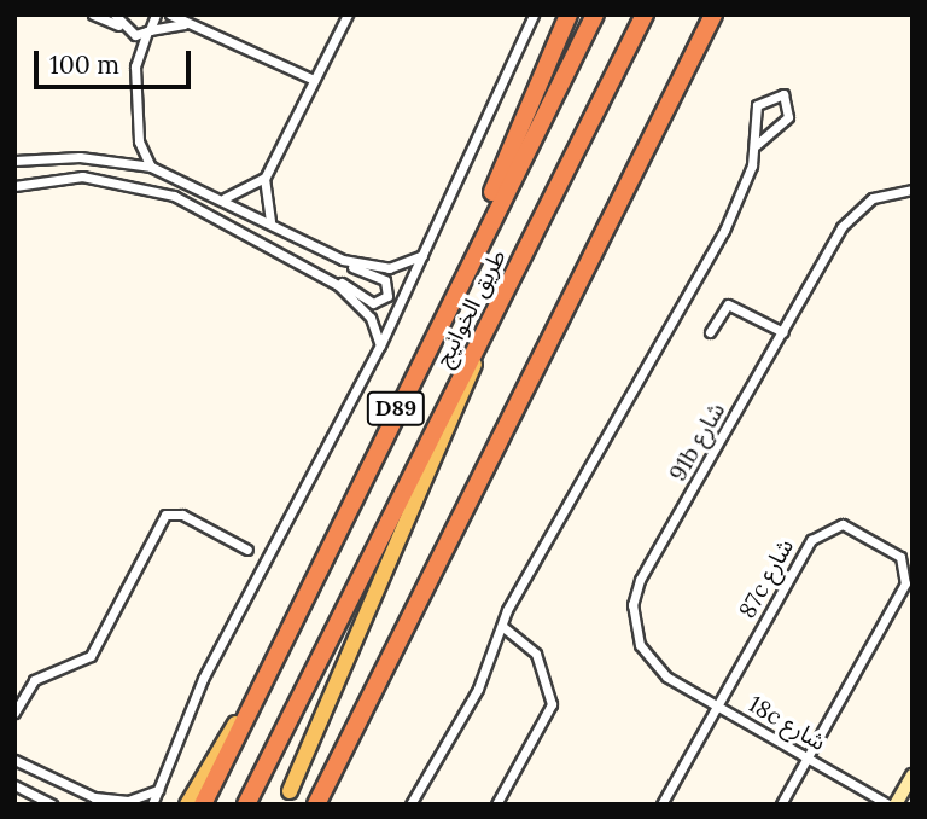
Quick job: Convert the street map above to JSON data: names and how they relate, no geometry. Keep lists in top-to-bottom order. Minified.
{"streets":{"highway":["طريق الخوانيج","D89"],"street":["91b شارع","87c شارع","18c شارع"]},"crossings":[["91b شارع","18c شارع"],["87c شارع","18c شارع"]],"scale_bar":"100 m"}
